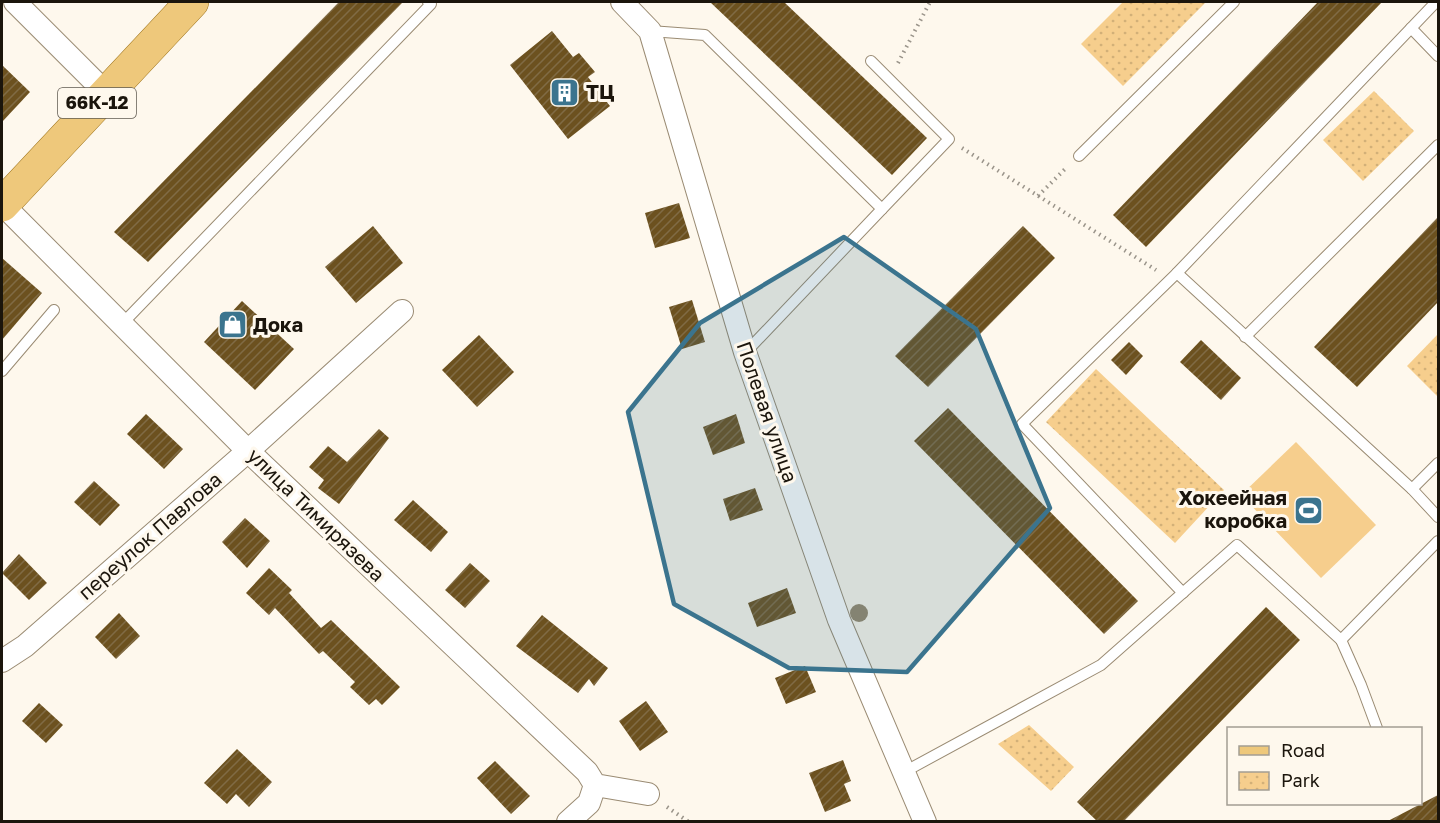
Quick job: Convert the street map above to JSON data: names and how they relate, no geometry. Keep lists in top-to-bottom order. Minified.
{"streets":{"main road":["66К-12"],"street":["Полевая улица","улица Тимирязева","переулок Павлова"]},"crossings":[["66К-12","улица Тимирязева"],["улица Тимирязева","переулок Павлова"]],"places":{"building":["ТЦ"],"shop":["Дока"],"sports":["Хокеейная коробка"]},"legend":["Road","Park"]}
